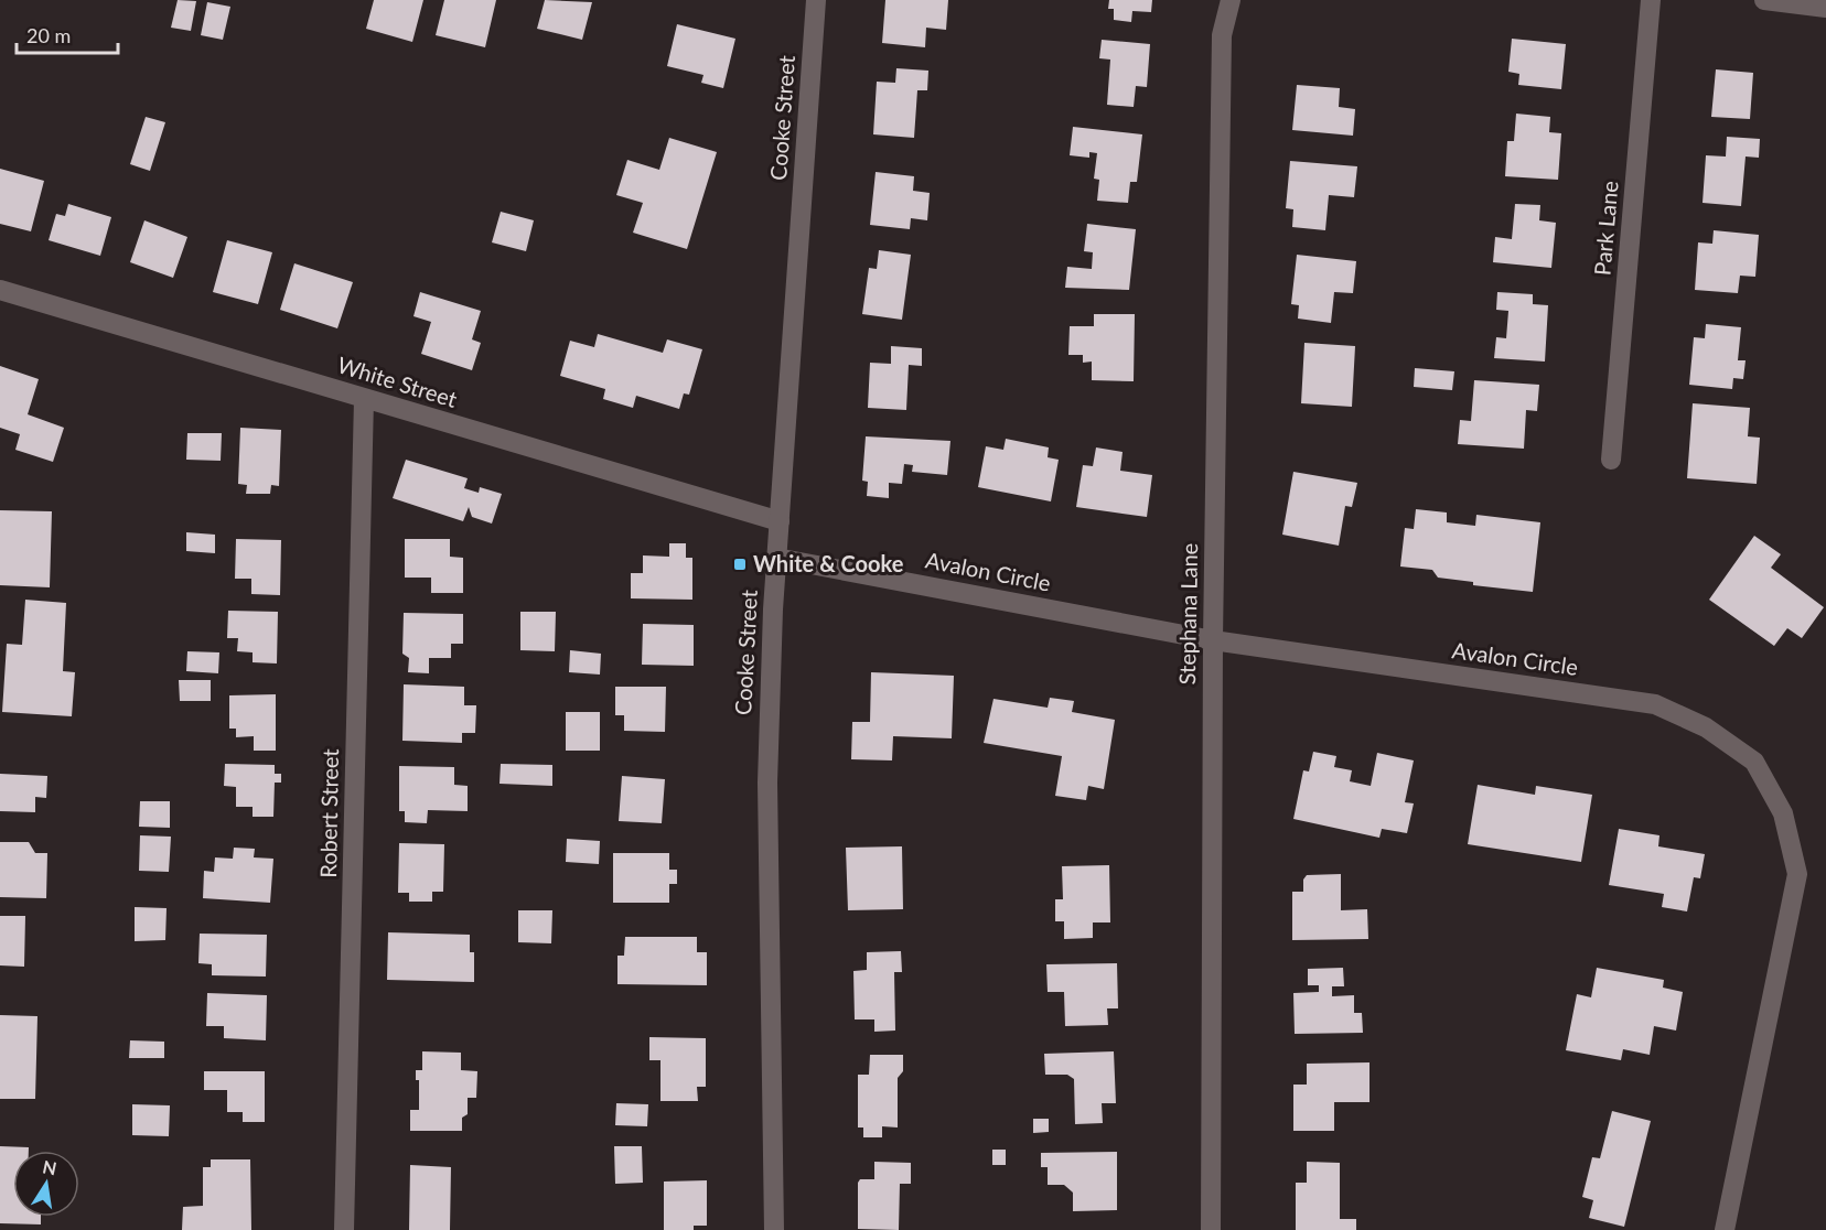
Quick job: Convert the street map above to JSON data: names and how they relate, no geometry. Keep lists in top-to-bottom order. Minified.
{"streets":{"street":["Cooke Street","Park Lane","White Street","Avalon Circle","Stephana Lane","Robert Street"]},"crossings":[["Cooke Street","White Street"],["Cooke Street","Avalon Circle"],["White Street","Robert Street"],["Avalon Circle","Stephana Lane"]],"places":{"transit":["White & Cooke"]},"scale_bar":"20 m","north":"top"}
